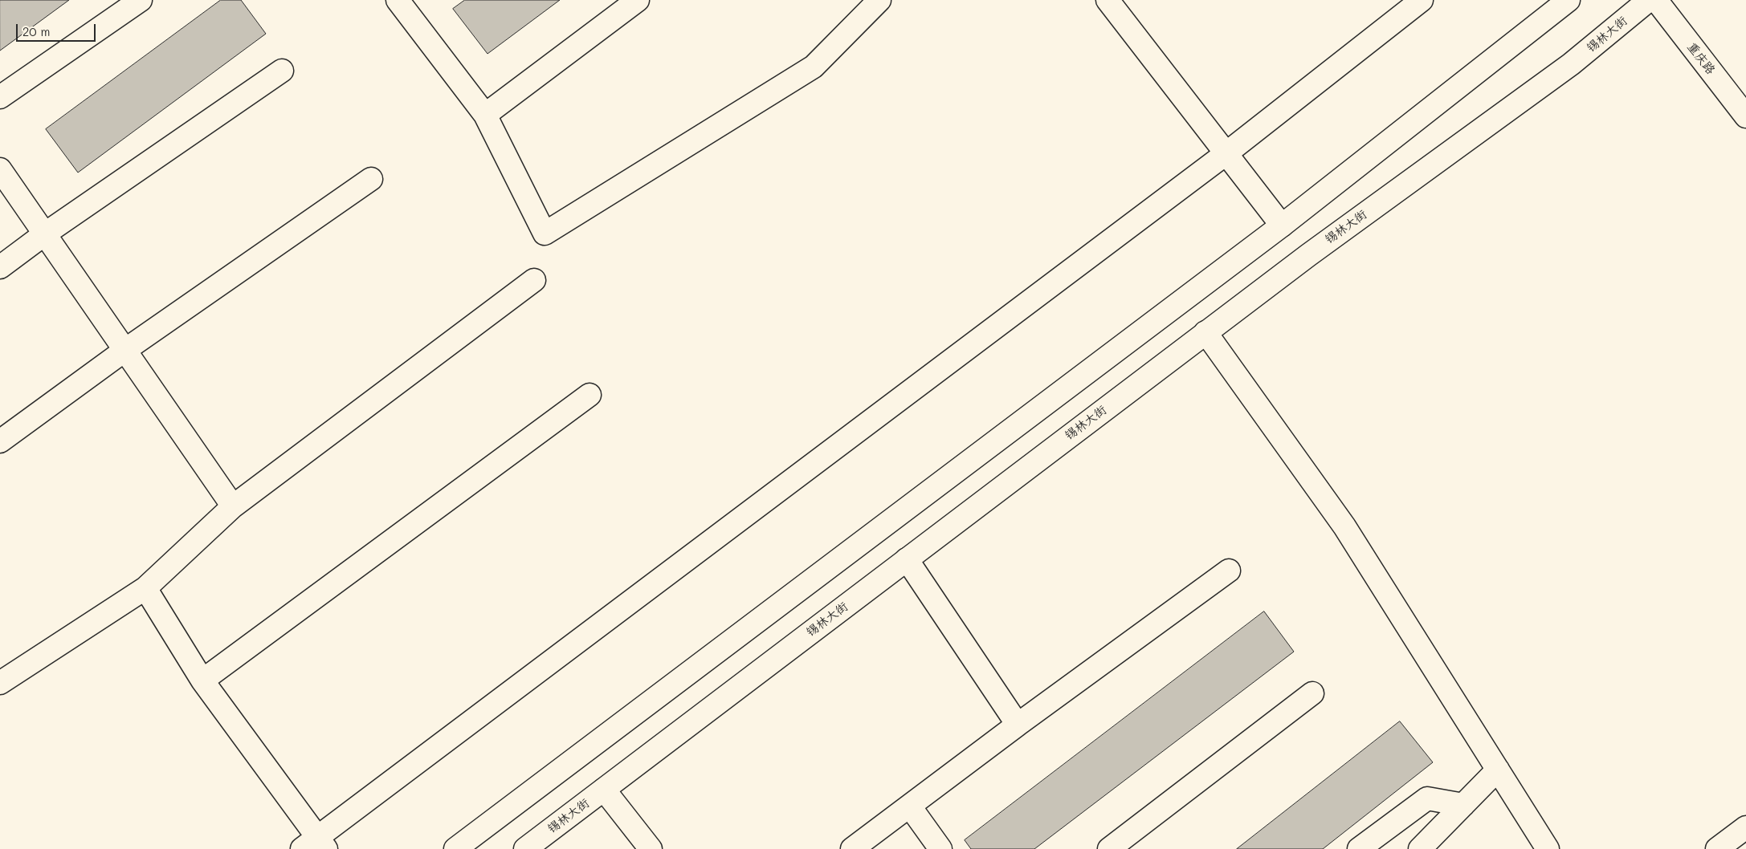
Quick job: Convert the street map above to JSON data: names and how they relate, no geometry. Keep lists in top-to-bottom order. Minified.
{"streets":{"main road":["锡林大街","重庆路"]},"scale_bar":"20 m"}
